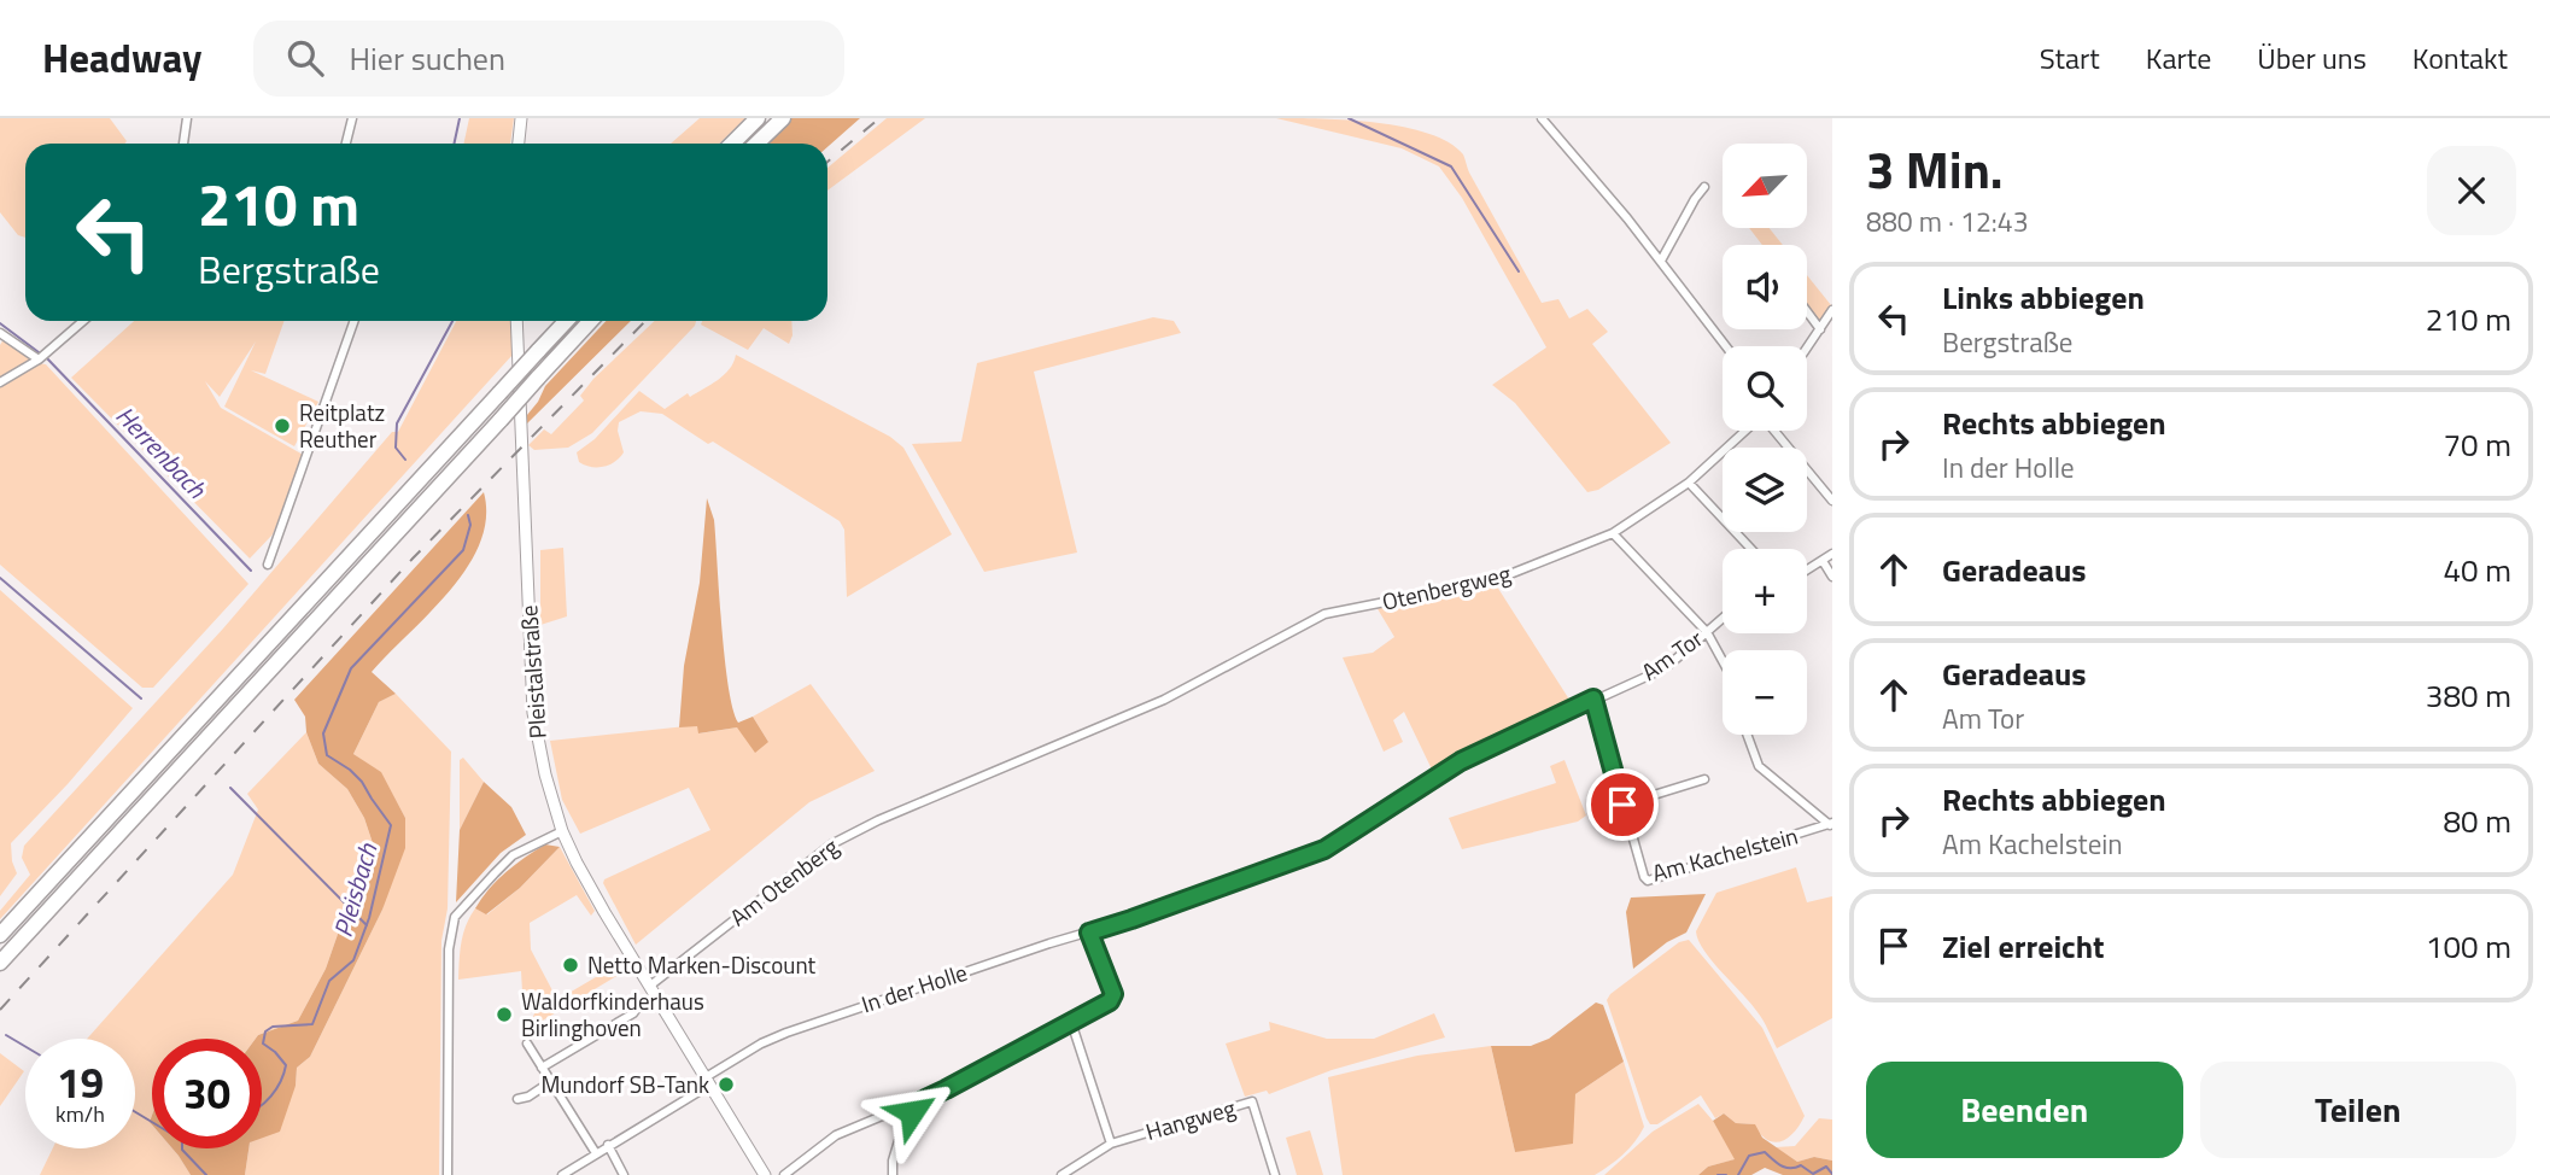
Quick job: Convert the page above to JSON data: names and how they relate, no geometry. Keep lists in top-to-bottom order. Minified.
{"streets":{"main road":["Pleistalstraße"],"street":["Otenbergweg","Am Tor","Am Kachelstein","Am Otenberg","In der Holle","Hangweg"]},"crossings":[["Otenbergweg","Am Otenberg"],["Am Tor","Am Kachelstein"],["Am Tor","In der Holle"],["Pleistalstraße","Am Otenberg"],["Pleistalstraße","In der Holle"]],"water":["Herrenbach","Pleisbach"],"places":["Reitplatz Reuther","Netto Marken-Discount","Waldorfkinderhaus Birlinghoven","Mundorf SB-Tank"],"north":"bottom left","page":{"header":"Headway","search":"Hier suchen","nav":["Start","Karte","Über uns","Kontakt"],"heading":["3 Min.","880 m · 12:43"],"map_buttons":["+","−"],"turn":["210 m","Bergstraße"],"list":[{"name":"Links abbiegen","note":"Bergstraße","value":"210 m"},{"name":"Rechts abbiegen","note":"In der Holle","value":"70 m"},{"name":"Geradeaus","value":"40 m"},{"name":"Geradeaus","note":"Am Tor","value":"380 m"},{"name":"Rechts abbiegen","note":"Am Kachelstein","value":"80 m"},{"name":"Ziel erreicht","value":"100 m"}],"speed":"19 km/h","limit":"30","buttons":["Beenden","Teilen"]}}
